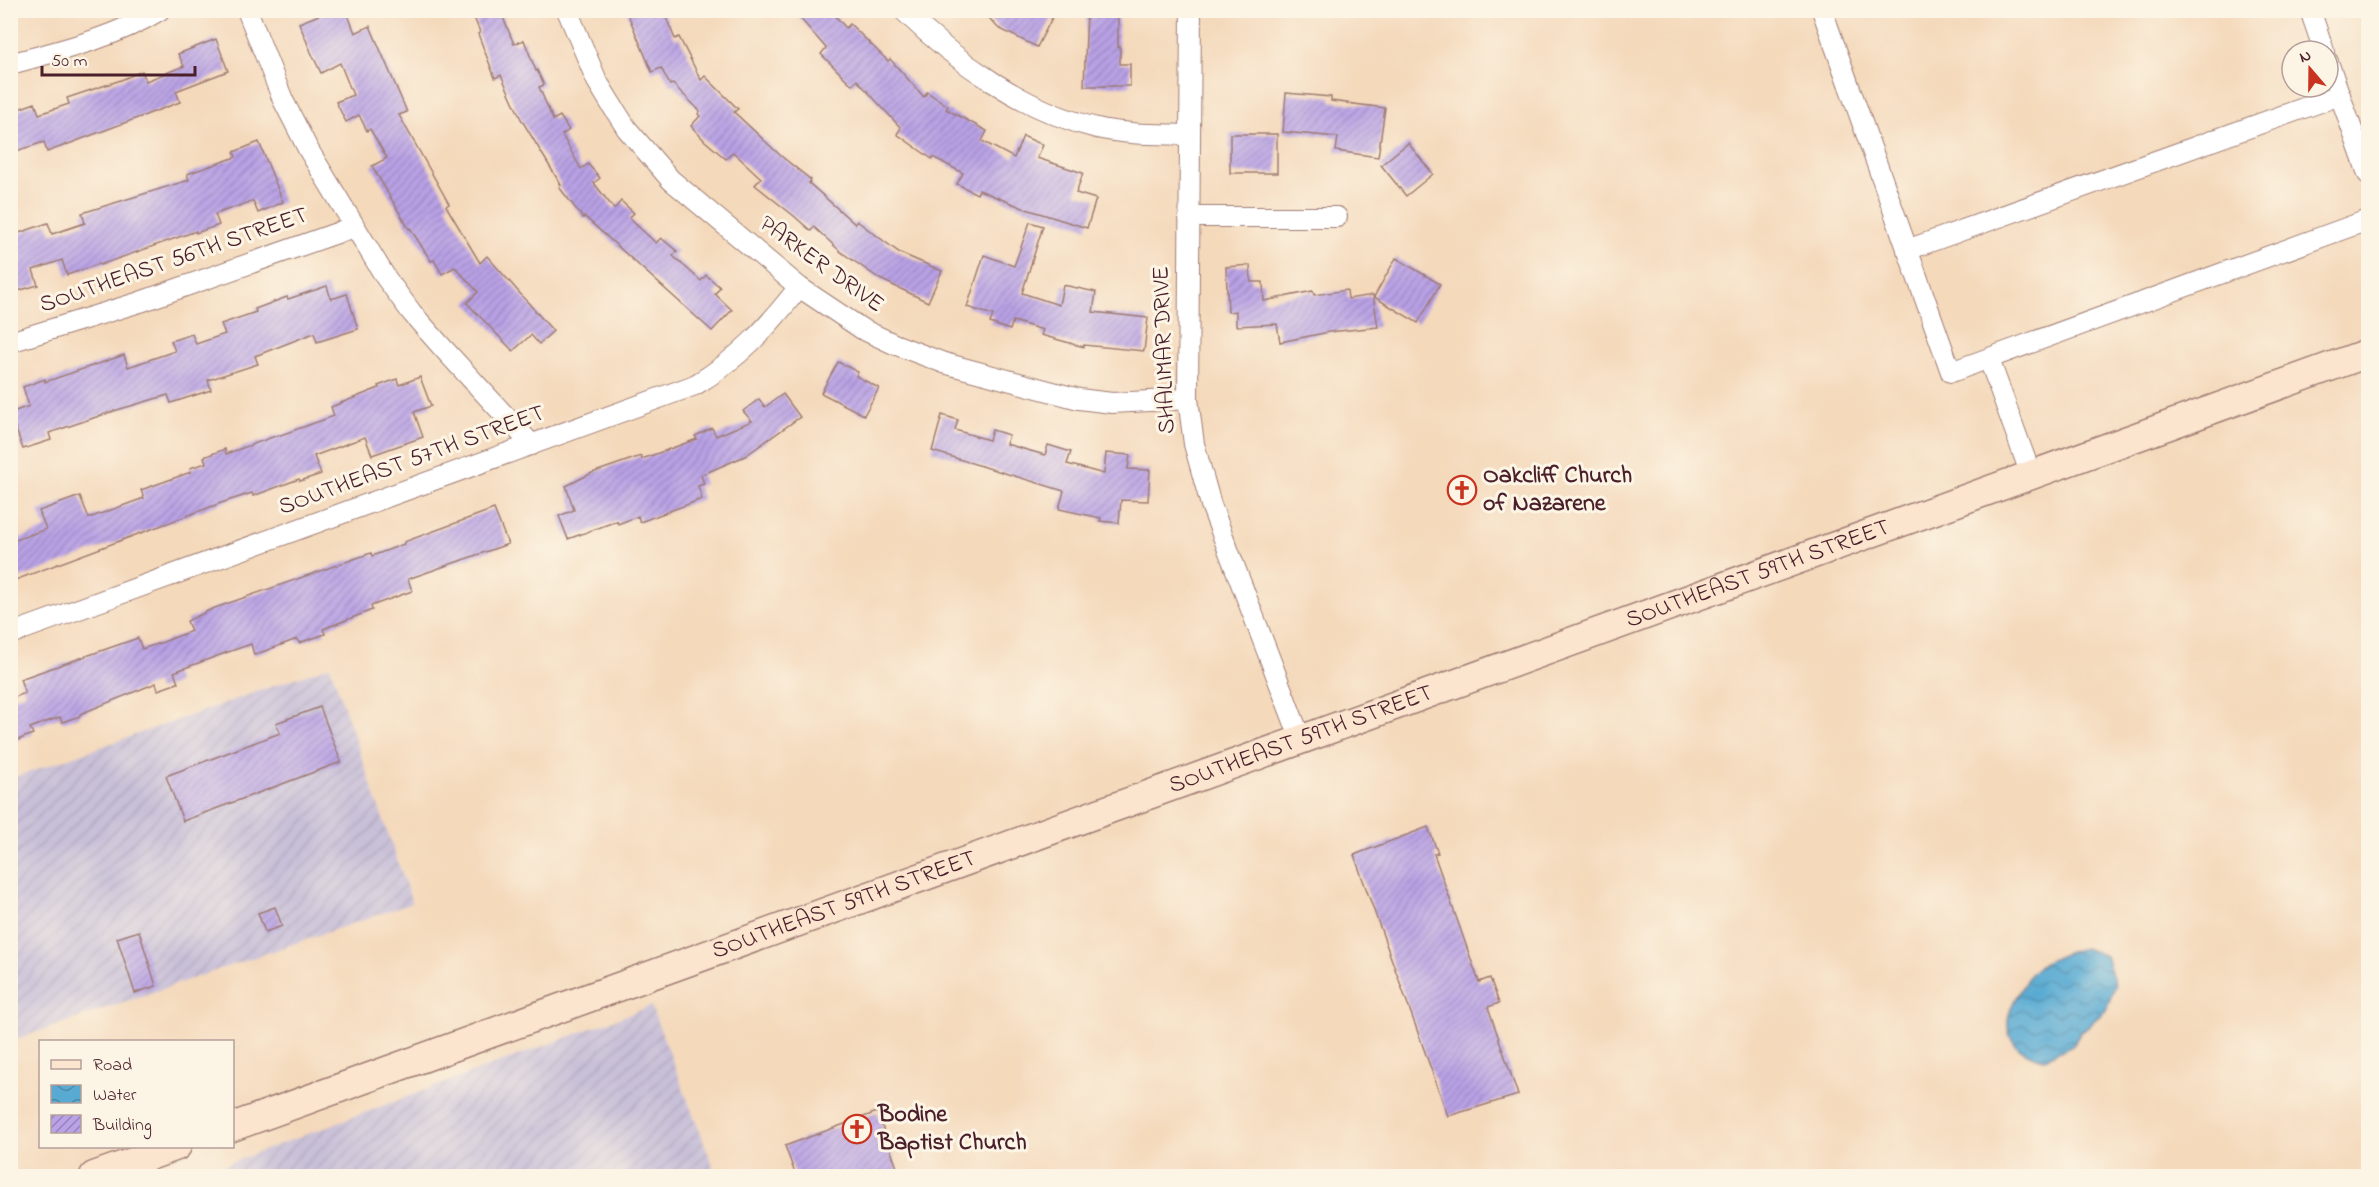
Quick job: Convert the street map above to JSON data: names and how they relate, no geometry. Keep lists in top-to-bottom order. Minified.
{"streets":{"main road":["SOUTHEAST 59TH STREET"],"street":["SOUTHEAST 56TH STREET","PARKER DRIVE","SHALIMAR DRIVE","SOUTHEAST 57TH STREET"]},"crossings":[["PARKER DRIVE","SHALIMAR DRIVE"],["PARKER DRIVE","SOUTHEAST 57TH STREET"],["SHALIMAR DRIVE","SOUTHEAST 59TH STREET"]],"places":{"church":["Oakcliff Church of Nazarene","Bodine Baptist Church"]},"legend":["Road","Water","Building"],"scale_bar":"50 m","north":"top"}
